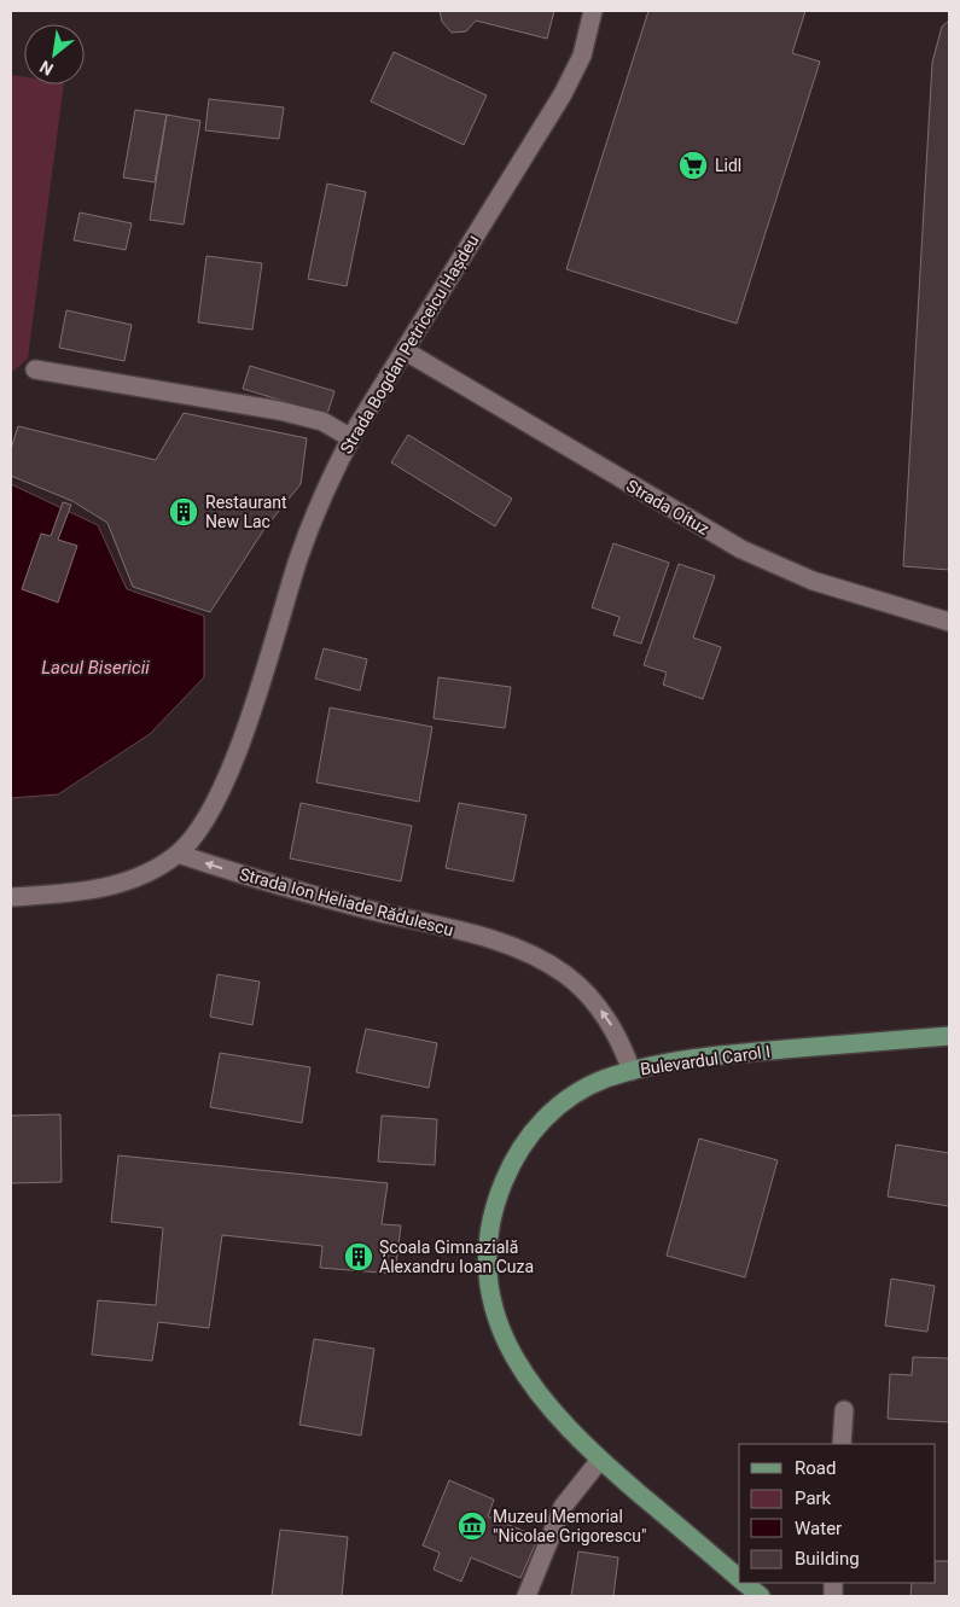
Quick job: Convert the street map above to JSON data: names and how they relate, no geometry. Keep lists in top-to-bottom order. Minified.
{"streets":{"main road":["Bulevardul Carol I"],"street":["Strada Bogdan Petriceicu Hașdeu","Strada Oituz","Strada Ion Heliade Rădulescu"]},"crossings":[["Strada Bogdan Petriceicu Hașdeu","Strada Oituz"],["Strada Bogdan Petriceicu Hașdeu","Strada Ion Heliade Rădulescu"],["Strada Ion Heliade Rădulescu","Bulevardul Carol I"]],"one_way":["Strada Ion Heliade Rădulescu"],"water":["Lacul Bisericii"],"places":{"supermarket":["Lidl"],"building":["Restaurant New Lac","Școala Gimnazială Alexandru Ioan Cuza"],"museum":["Muzeul Memorial \"Nicolae Grigorescu\""]},"legend":["Road","Park","Water","Building"],"north":"bottom left"}
